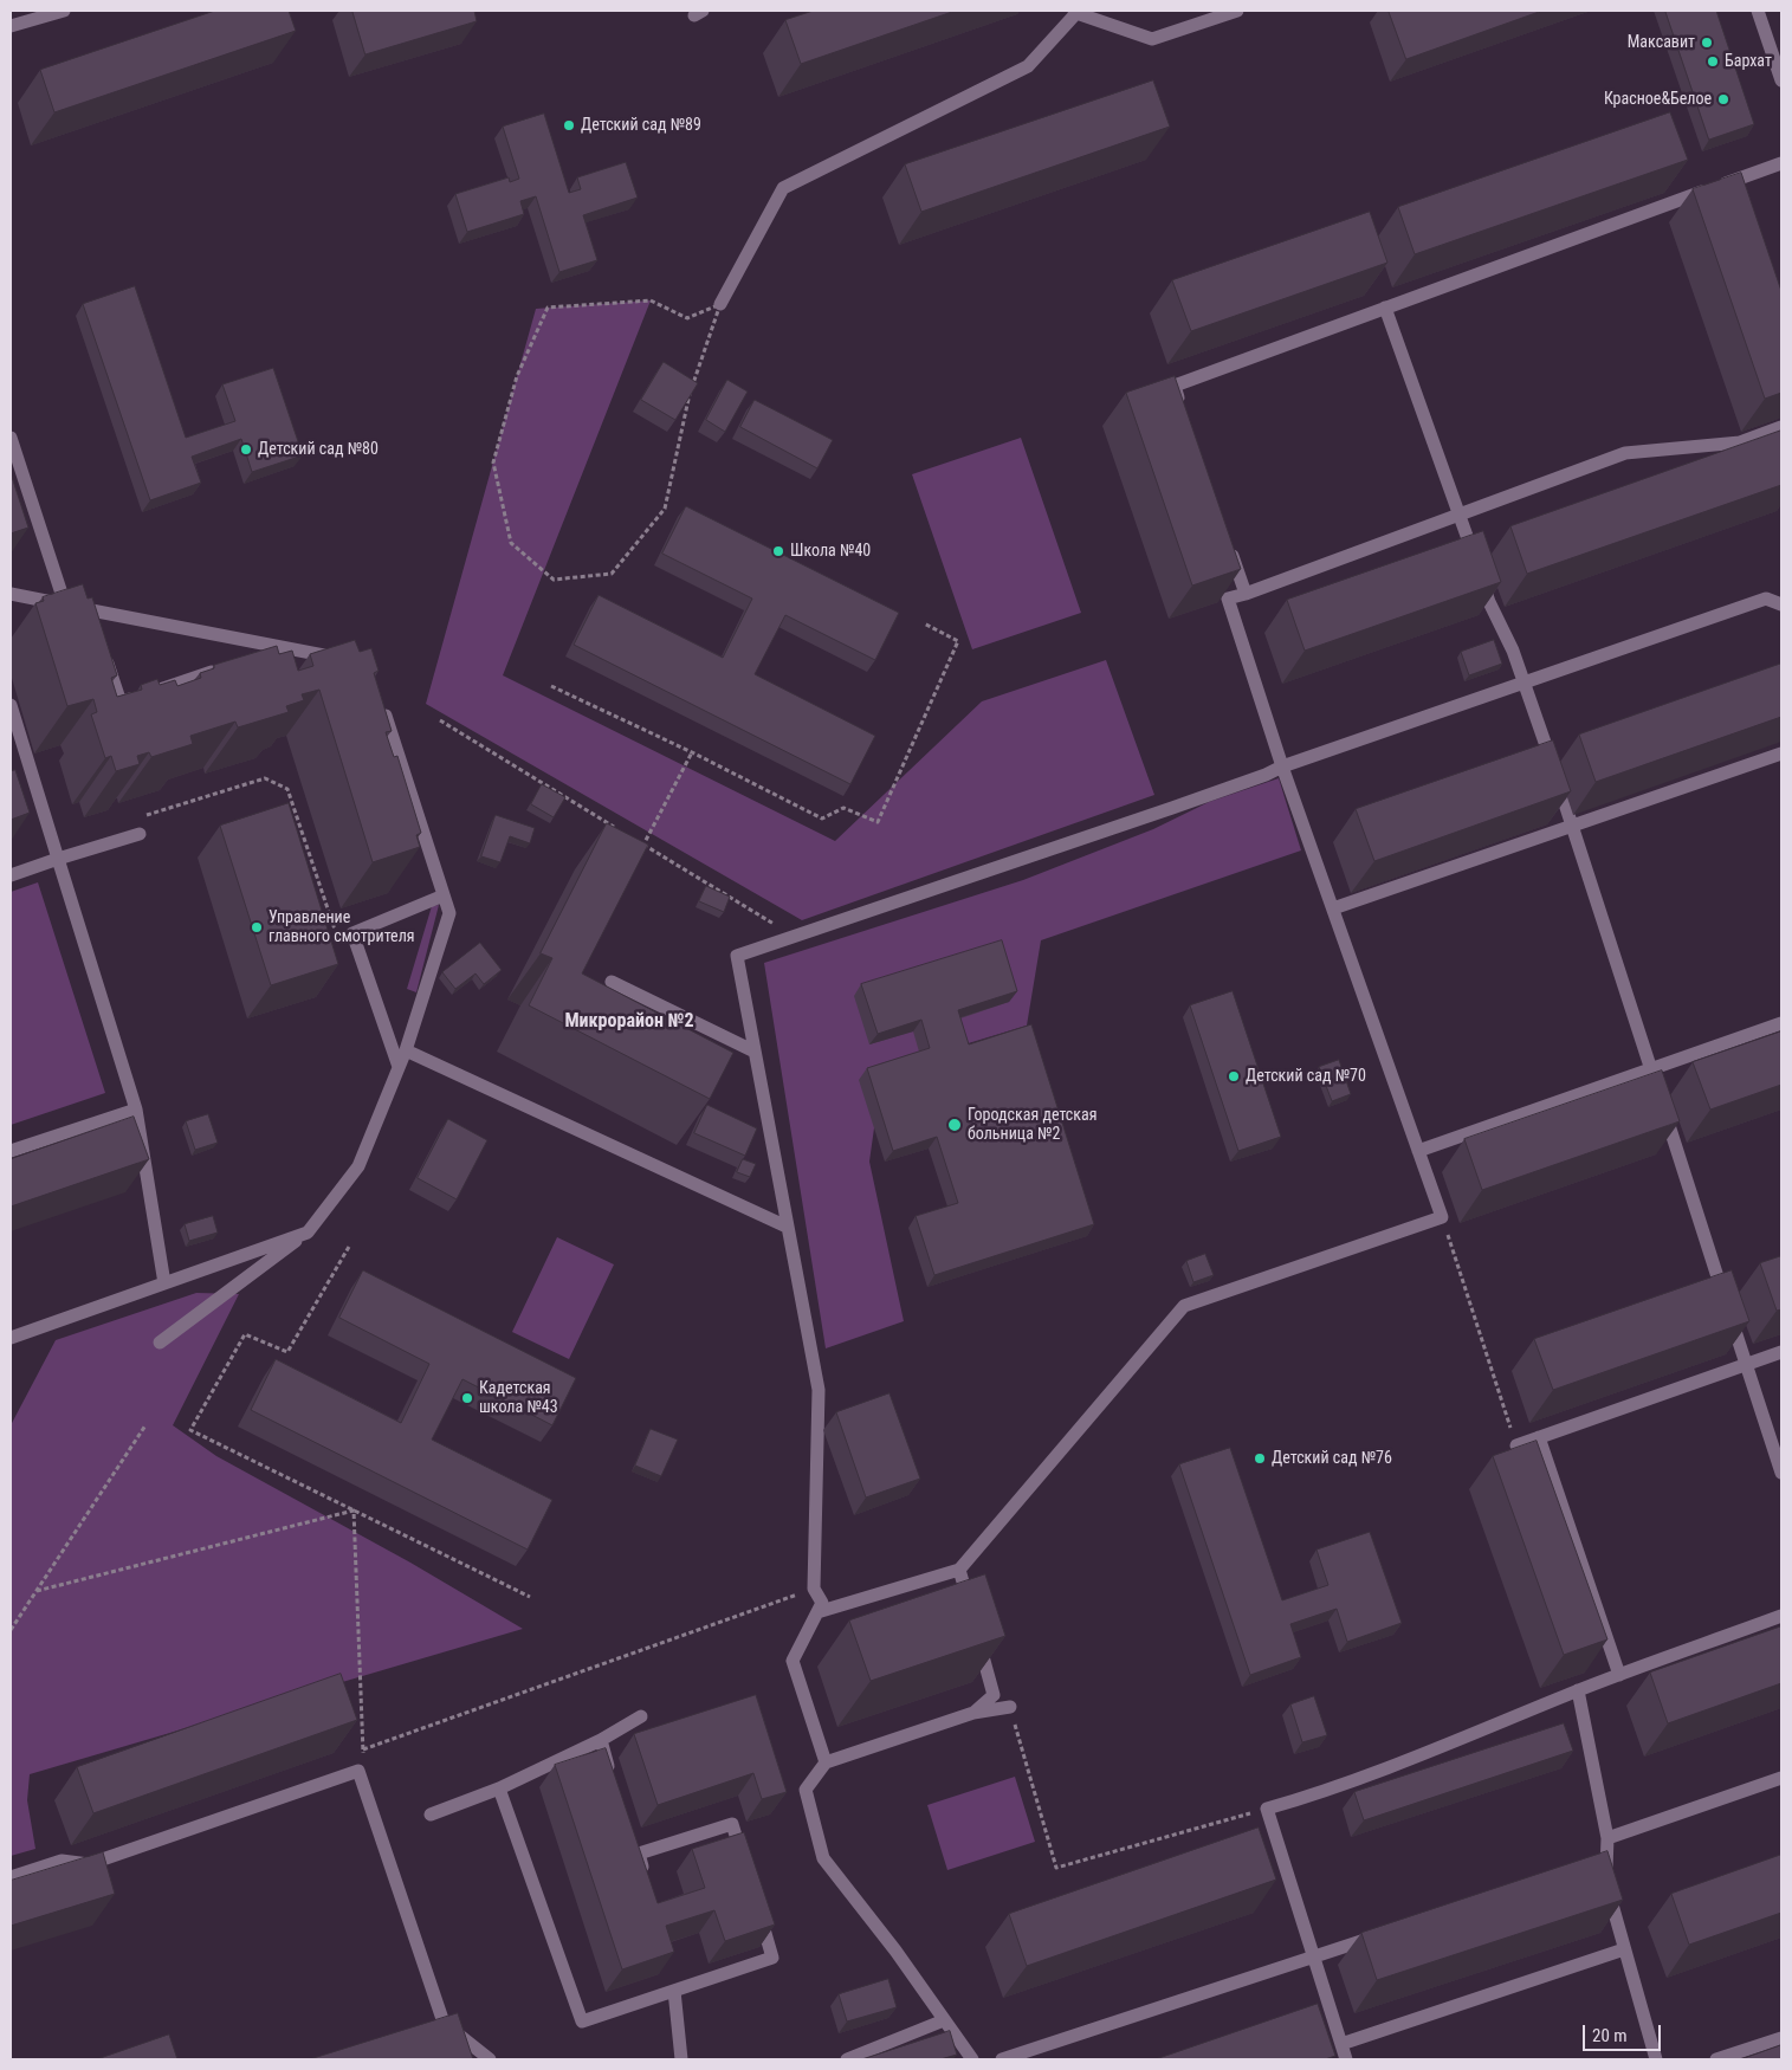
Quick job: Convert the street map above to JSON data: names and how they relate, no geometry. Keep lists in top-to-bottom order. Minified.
{"districts":["Микрорайон №2"],"places":["Максавит","Бархат","Красное&Белое","Детский сад №89","Детский сад №80","Школа №40","Управление главного смотрителя","Детский сад №70","Городская детская больница №2","Кадетская школа №43","Детский сад №76"],"scale_bar":"20 m"}
